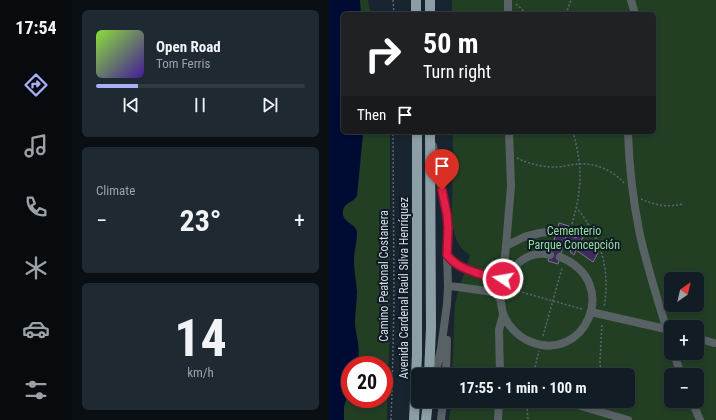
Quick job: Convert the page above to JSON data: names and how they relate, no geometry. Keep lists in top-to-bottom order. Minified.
{"streets":{"main road":["Avenida Cardenal Raúl Silva Henríquez"],"path":["Camino Peatonal Costanera"]},"parks":["Cementerio Parque Concepción"],"north":"top right","page":{"tabs":"17:54","turn":["50 m","Turn right"],"song":["Open Road","Tom Ferris"],"then":"Then","tile":["Climate",["14","km/h"]],"heat":["−","23°","+"],"map_buttons":["+","−"],"limit":"20","trip":"17:55 · 1 min · 100 m"}}
